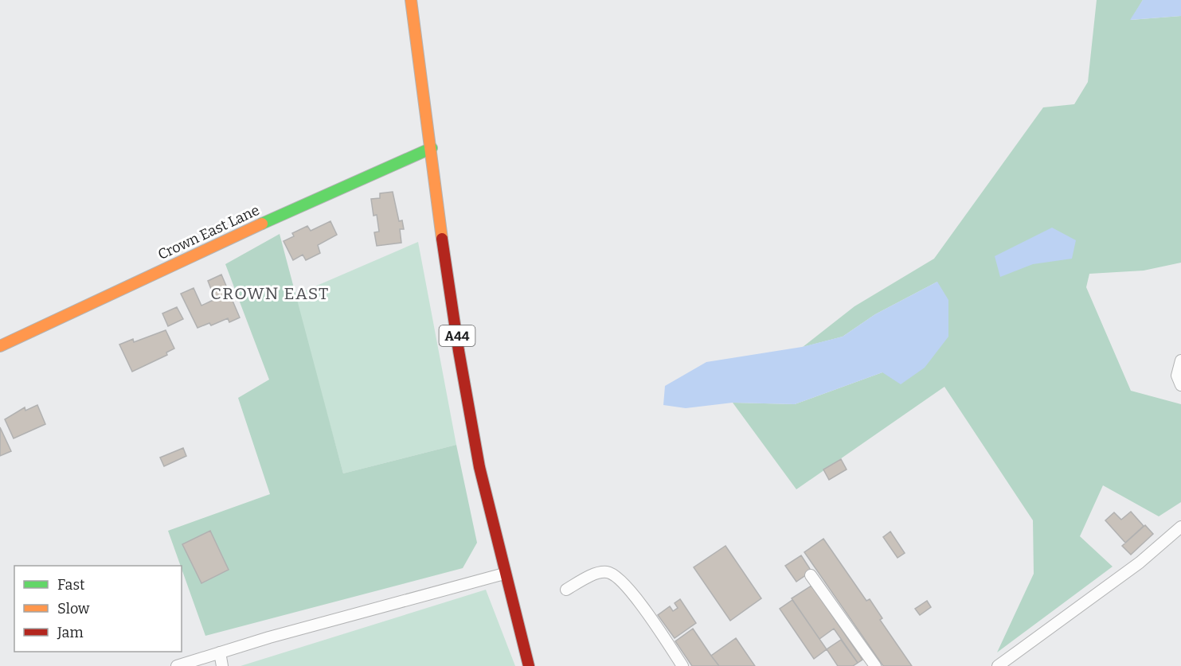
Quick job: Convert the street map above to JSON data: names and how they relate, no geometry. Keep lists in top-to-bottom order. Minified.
{"streets":{"main road":["Crown East Lane","A44"]},"crossings":[["Crown East Lane","A44"]],"districts":["CROWN EAST"],"legend":["Fast","Slow","Jam"]}
